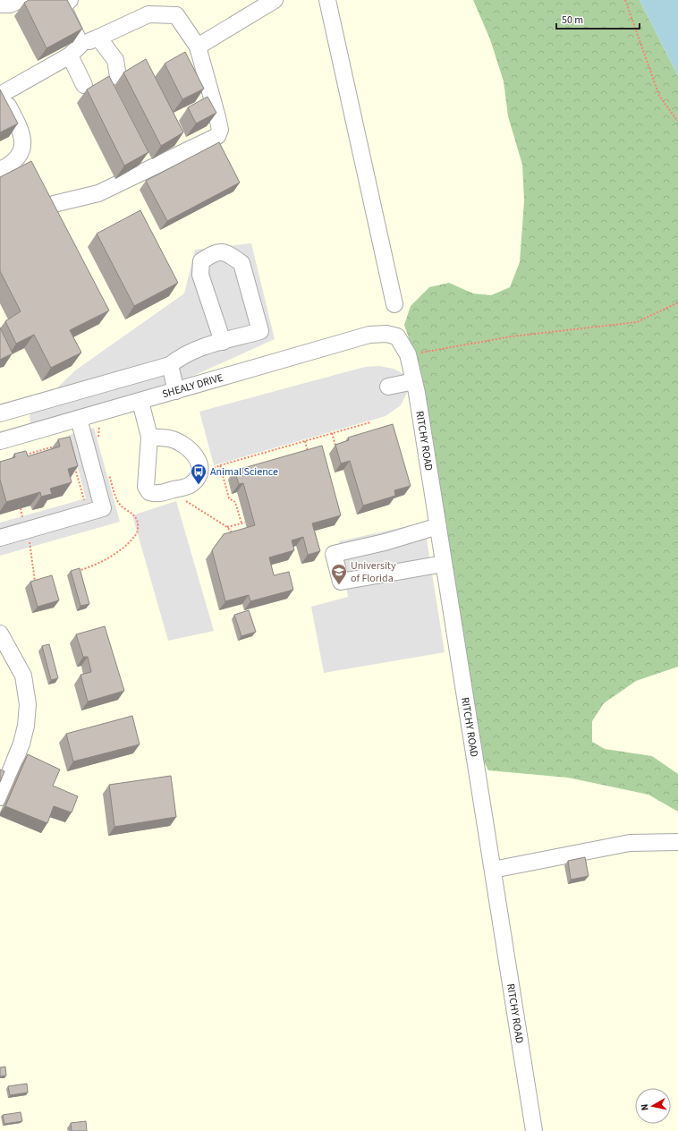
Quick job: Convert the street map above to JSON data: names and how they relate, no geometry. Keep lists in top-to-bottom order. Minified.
{"streets":{"street":["SHEALY DRIVE","RITCHY ROAD"]},"crossings":[["SHEALY DRIVE","RITCHY ROAD"]],"places":{"bus stop":["Animal Science"],"school or university":["University of Florida"]},"scale_bar":"50 m","north":"left"}
